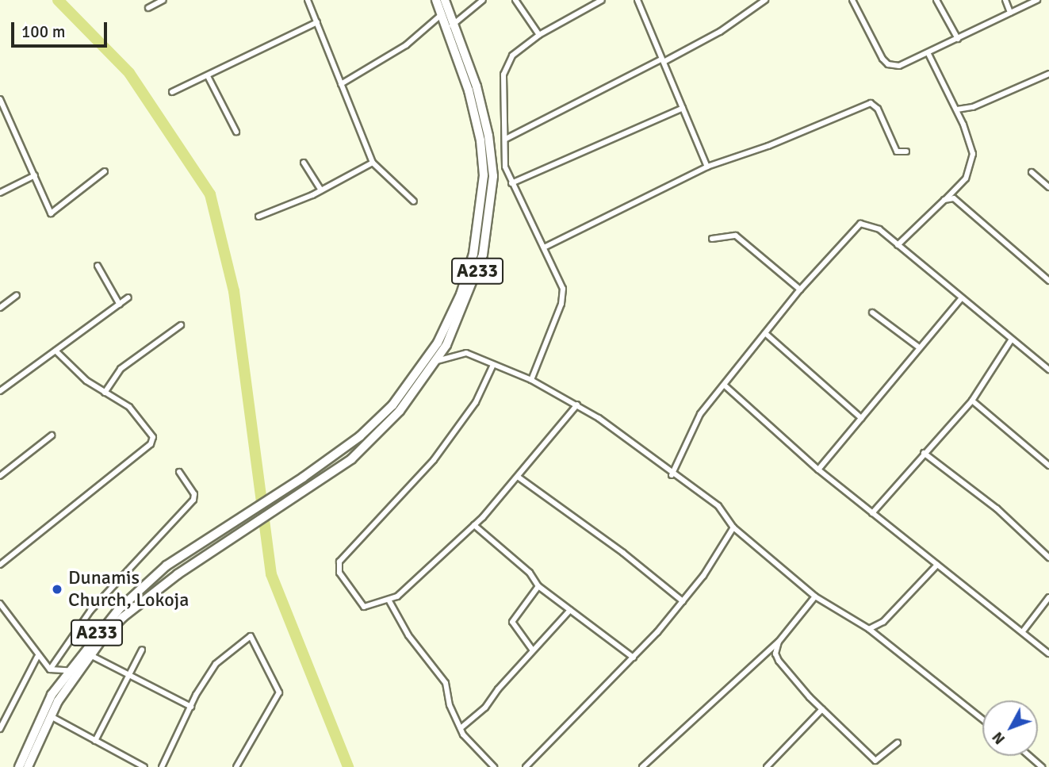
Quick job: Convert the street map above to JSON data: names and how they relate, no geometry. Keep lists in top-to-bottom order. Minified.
{"streets":{"highway":["A233"]},"places":["Dunamis Church, Lokoja"],"scale_bar":"100 m","north":"bottom left"}
